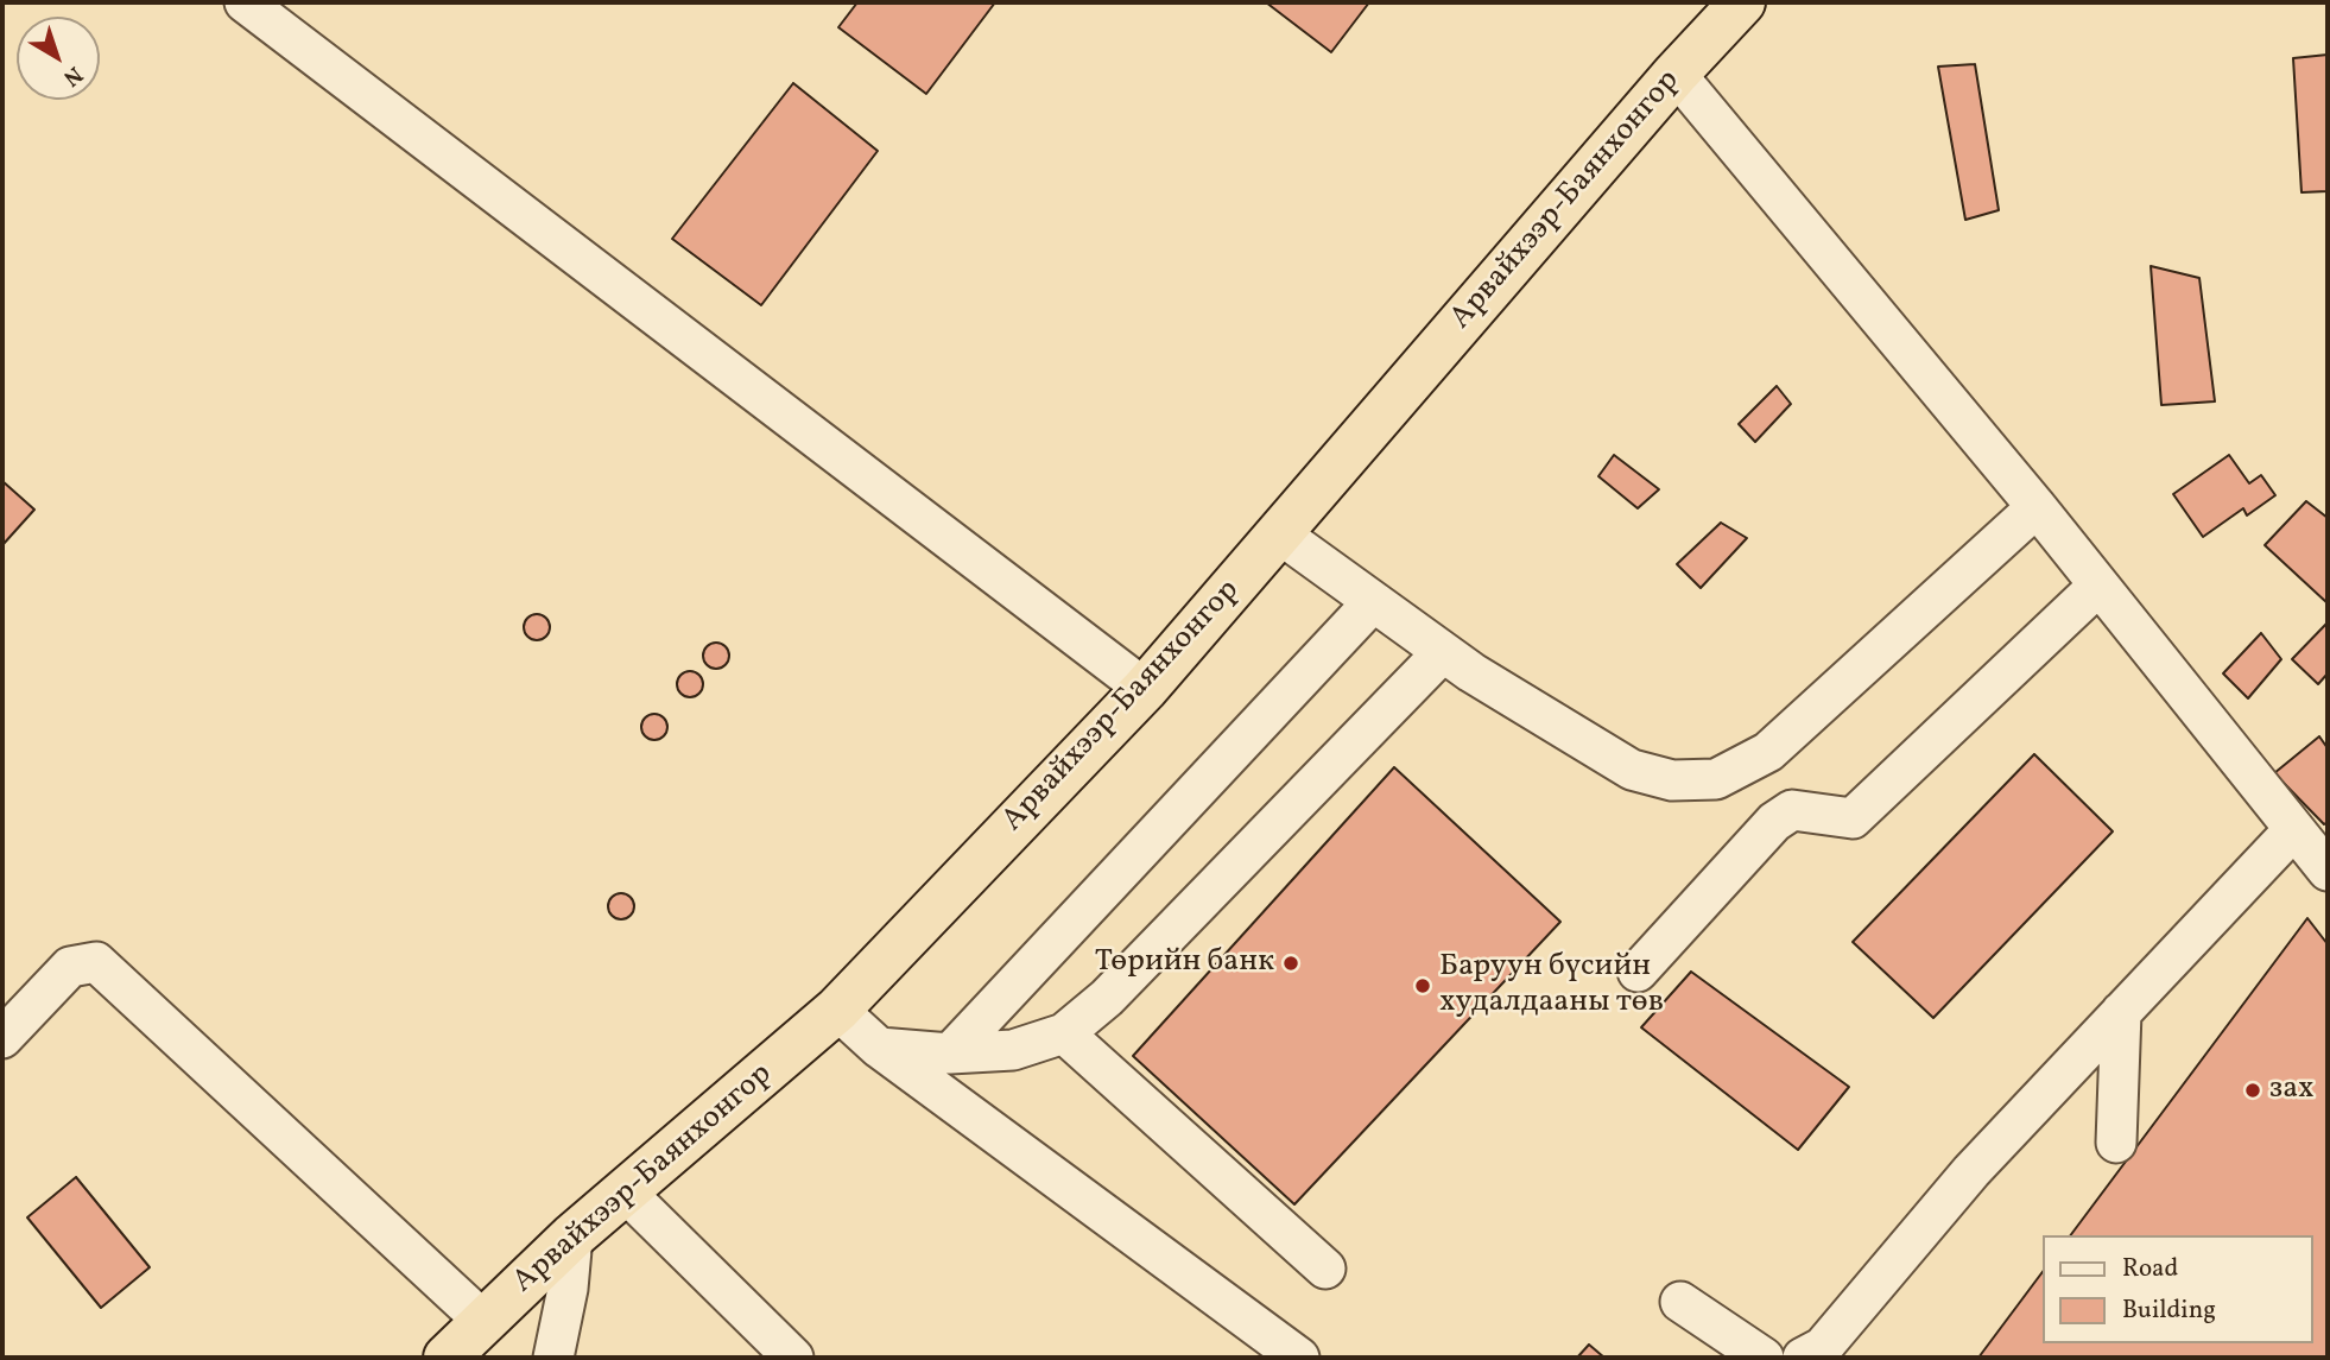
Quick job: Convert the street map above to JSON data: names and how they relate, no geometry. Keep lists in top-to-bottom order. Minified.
{"streets":{"highway":["Арвайхээр-Баянхонгор"]},"places":["Төрийн банк","Баруун бүсийн худалдааны төв","зах"],"legend":["Road","Building"],"north":"bottom right"}
